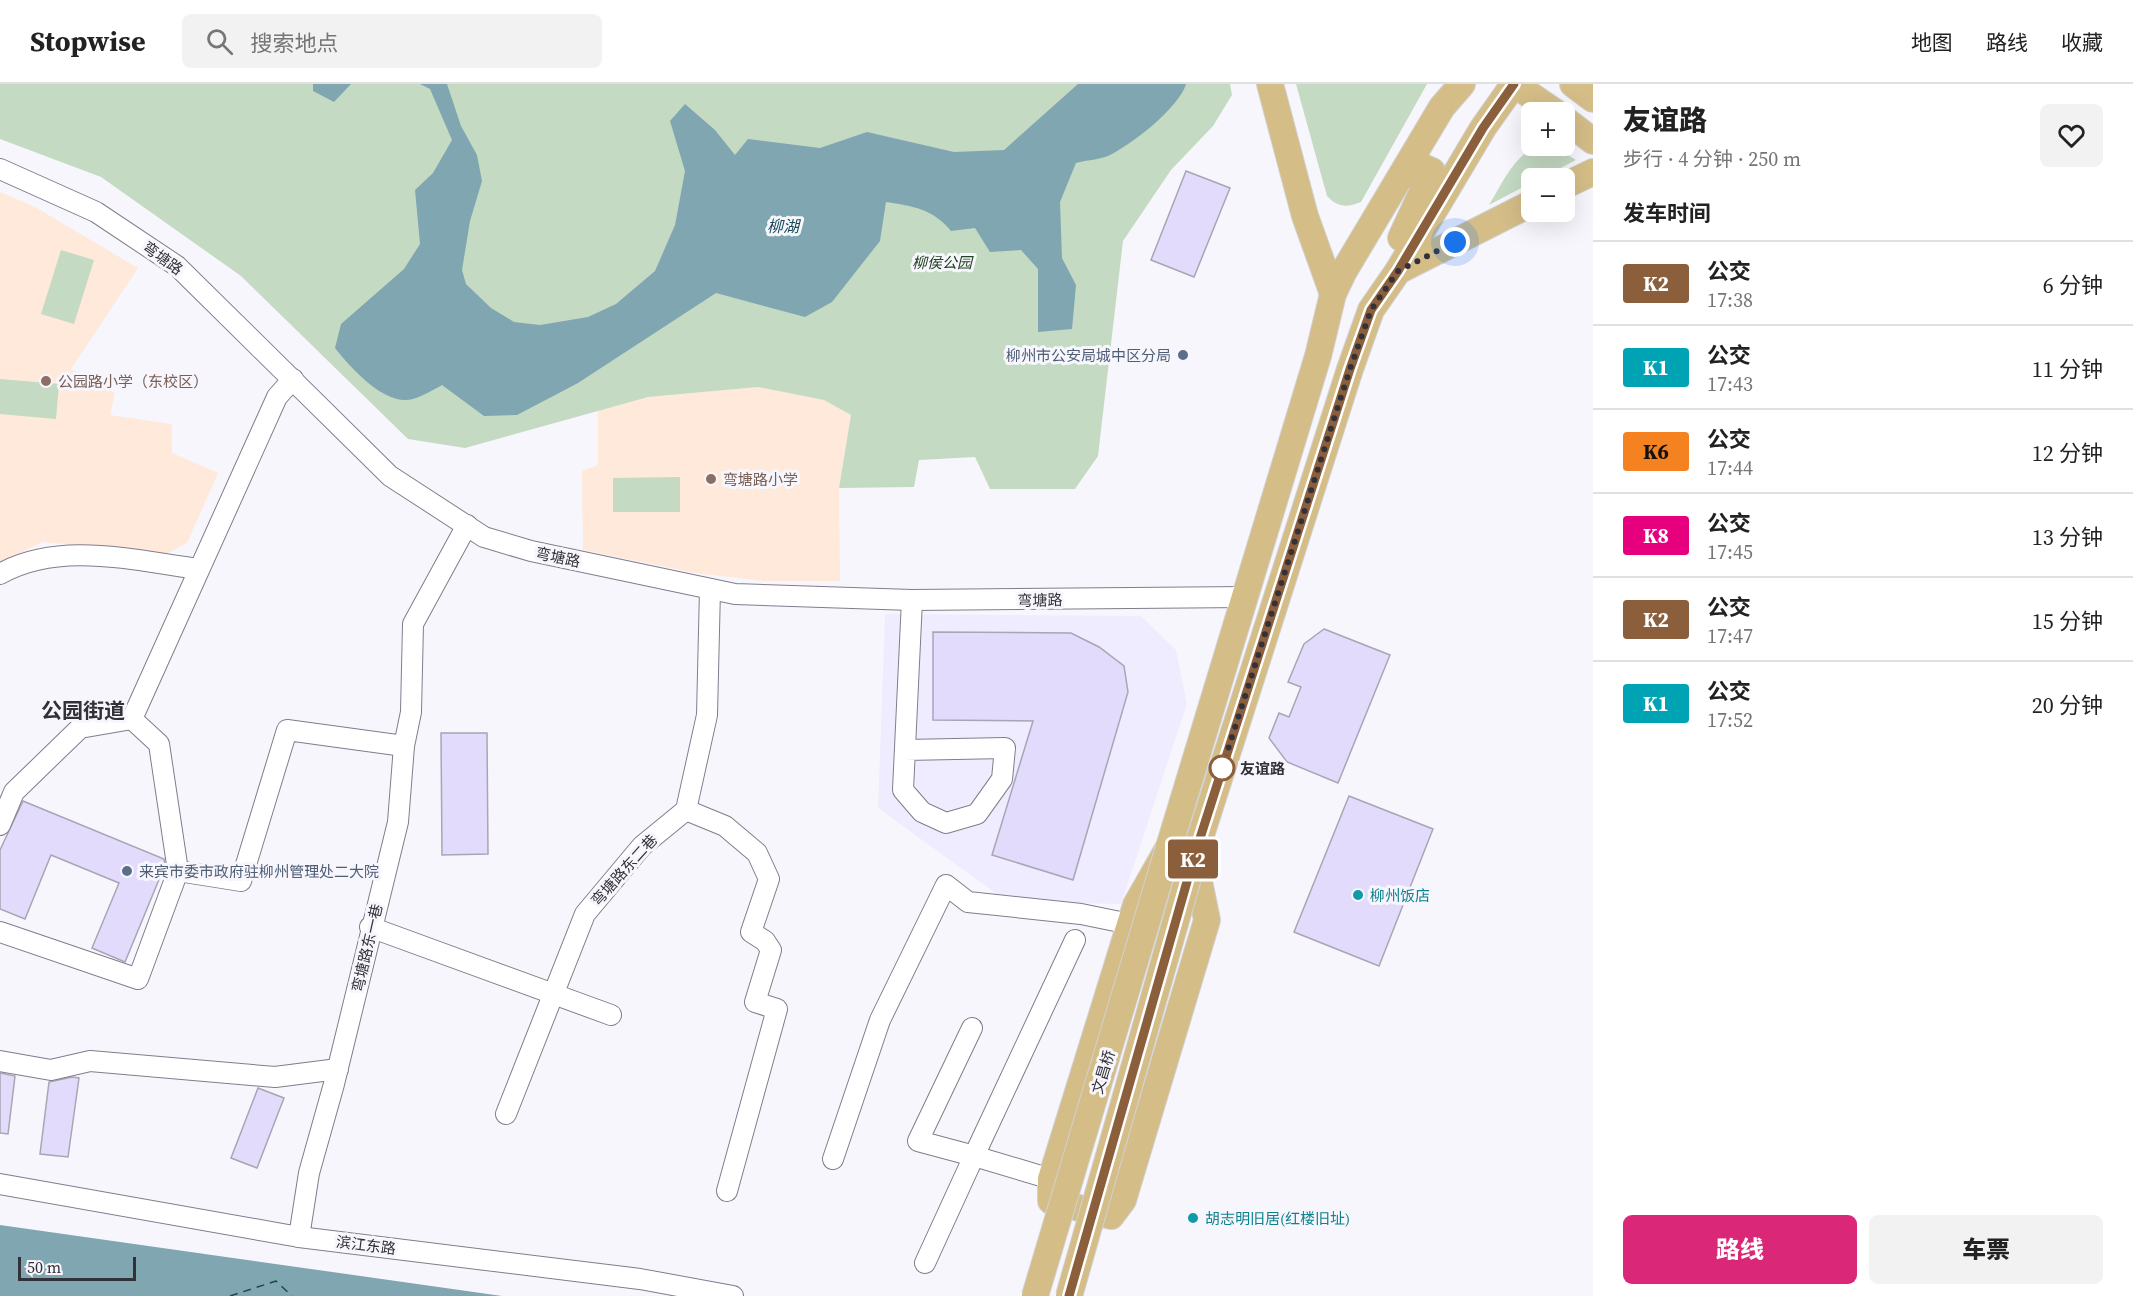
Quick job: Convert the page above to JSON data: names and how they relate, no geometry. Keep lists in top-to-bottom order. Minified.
{"streets":{"main road":["文昌桥"],"street":["弯塘路","弯塘路东二巷","弯塘路东一巷","滨江东路"]},"crossings":[["弯塘路","弯塘路东一巷"],["弯塘路东一巷","滨江东路"]],"districts":["公园街道"],"water":["柳湖"],"parks":["柳侯公园"],"places":["柳州市公安局城中区分局","公园路小学（东校区）","弯塘路小学","友谊路","来宾市委市政府驻柳州管理处二大院","柳州饭店","胡志明旧居(红楼旧址)"],"lines":["bus line K2"],"scale_bar":"50 m","page":{"header":"Stopwise","search":"搜索地点","nav":["地图","路线","收藏"],"on_map":"K2","heading":[["友谊路","步行 · 4 分钟 · 250 m"],"发车时间"],"map_buttons":["+","−"],"list":[{"mark":"K2","name":"公交","note":"17:38","value":"6 分钟"},{"mark":"K1","name":"公交","note":"17:43","value":"11 分钟"},{"mark":"K6","name":"公交","note":"17:44","value":"12 分钟"},{"mark":"K8","name":"公交","note":"17:45","value":"13 分钟"},{"mark":"K2","name":"公交","note":"17:47","value":"15 分钟"},{"mark":"K1","name":"公交","note":"17:52","value":"20 分钟"}],"buttons":["路线","车票"],"scale":"50 m"}}
